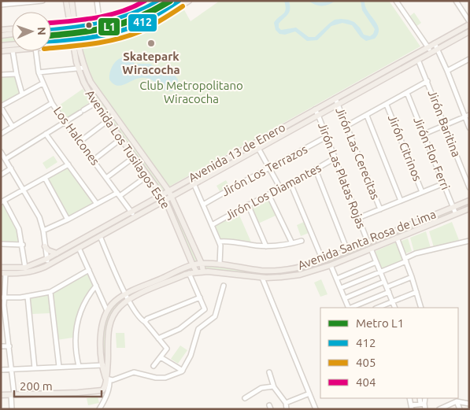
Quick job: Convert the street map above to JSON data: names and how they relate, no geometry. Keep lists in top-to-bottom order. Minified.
{"streets":{"main road":["Avenida Los Tusilagos Este","Avenida 13 de Enero","Avenida Santa Rosa de Lima"],"street":["Jirón Baritina","Los Halcones","Jirón Citrinos","Jirón Las Cerecitas","Jirón Flor Ferri","Jirón Los Terrazos","Jirón Las Platas Rojas","Jirón Los Diamantes"]},"crossings":[["Jirón Baritina","Avenida 13 de Enero"],["Los Halcones","Avenida 13 de Enero"],["Avenida Los Tusilagos Este","Avenida 13 de Enero"],["Avenida Los Tusilagos Este","Avenida Santa Rosa de Lima"],["Avenida 13 de Enero","Jirón Las Cerecitas"],["Avenida 13 de Enero","Jirón Las Platas Rojas"],["Jirón Flor Ferri","Avenida Santa Rosa de Lima"],["Jirón Los Terrazos","Jirón Las Platas Rojas"],["Jirón Las Platas Rojas","Jirón Los Diamantes"],["Jirón Las Platas Rojas","Avenida Santa Rosa de Lima"]],"parks":["Club Metropolitano Wiracocha"],"places":["Skatepark Wiracocha"],"lines":["metro line L1","transit line 412","transit line 404","transit line 405"],"legend":["Metro L1","412","405","404"],"scale_bar":"200 m","north":"right"}
